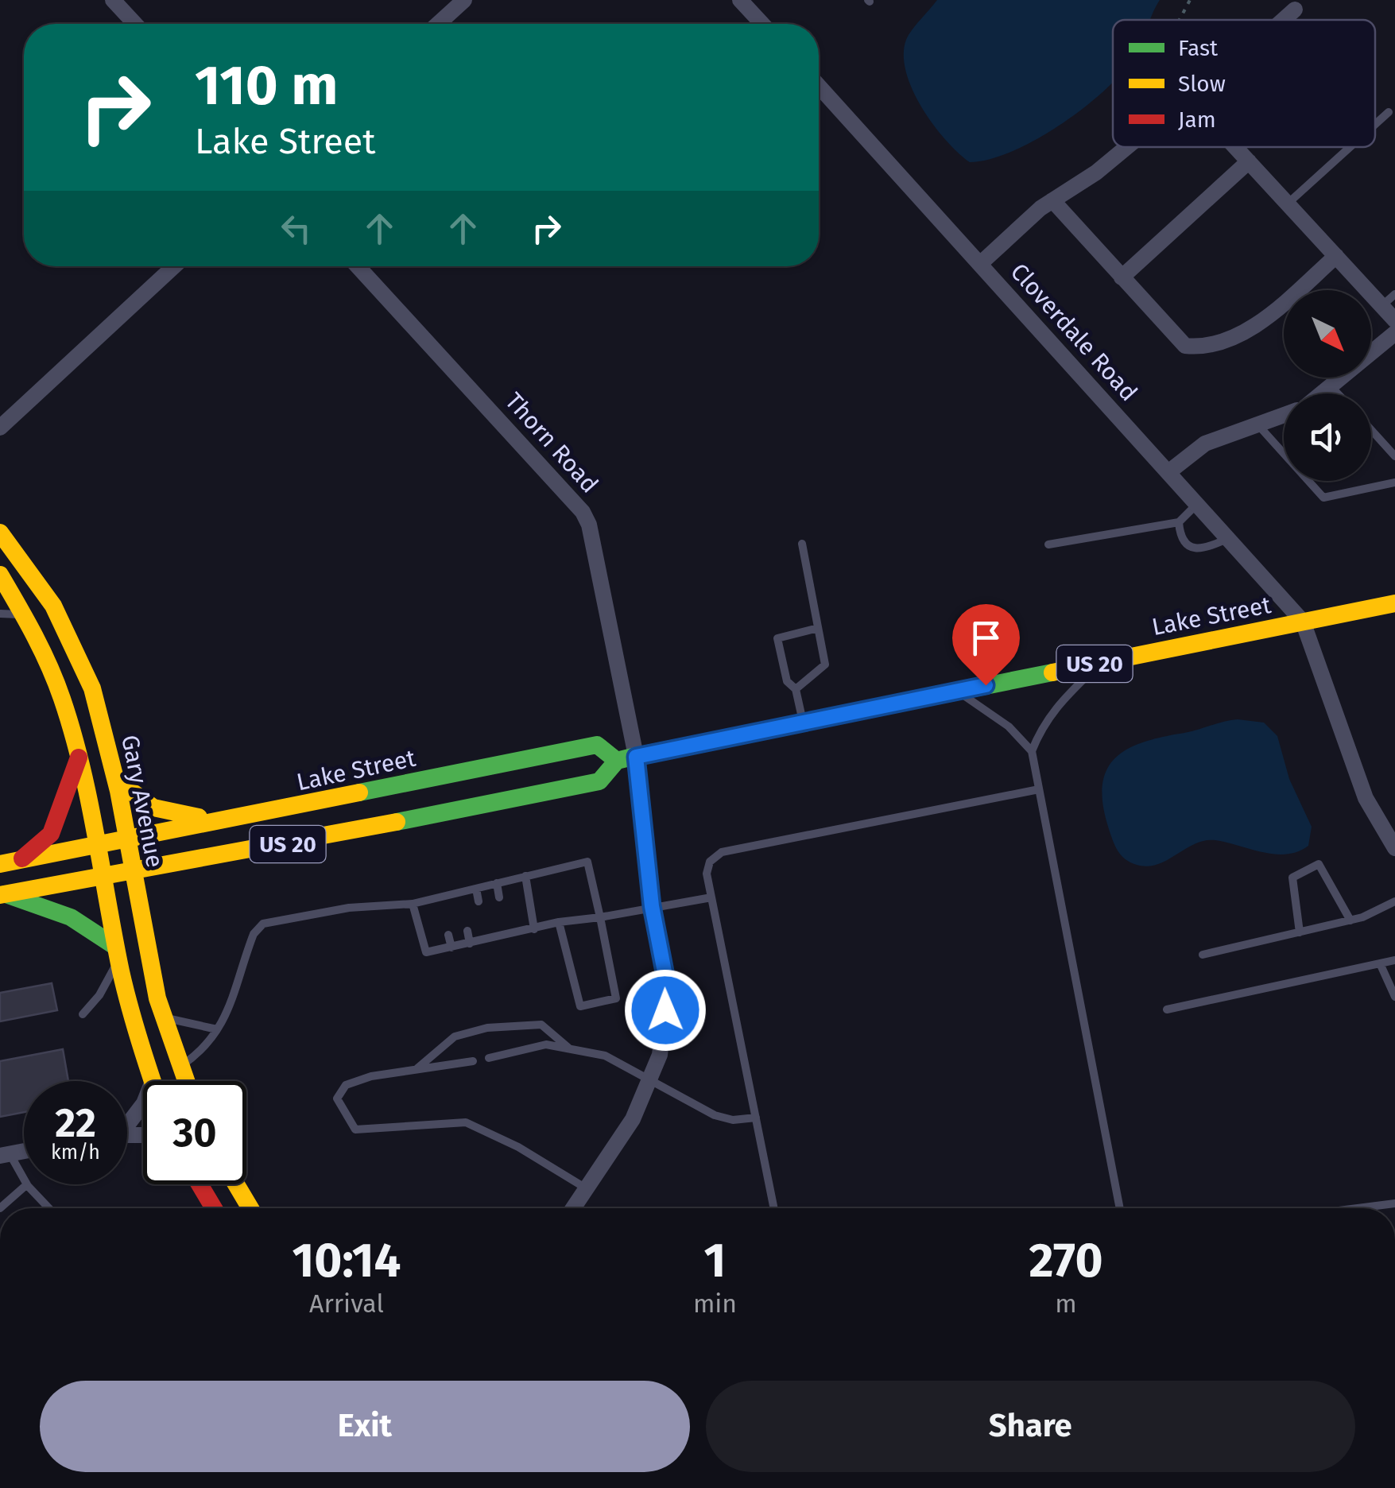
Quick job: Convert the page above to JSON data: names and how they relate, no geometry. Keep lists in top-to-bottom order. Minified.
{"streets":{"main road":["Lake Street","US 20","Gary Avenue"],"street":["Cloverdale Road","Thorn Road"]},"crossings":[["Cloverdale Road","Lake Street"],["Thorn Road","Lake Street"],["Lake Street","US 20"],["Lake Street","Gary Avenue"]],"legend":["Fast","Slow","Jam"],"north":"bottom right","page":{"turn":["110 m","Lake Street"],"speed":"22 km/h","limit":"30","eta":["10:14","Arrival","1","min","270","m"],"buttons":["Exit","Share"]}}
